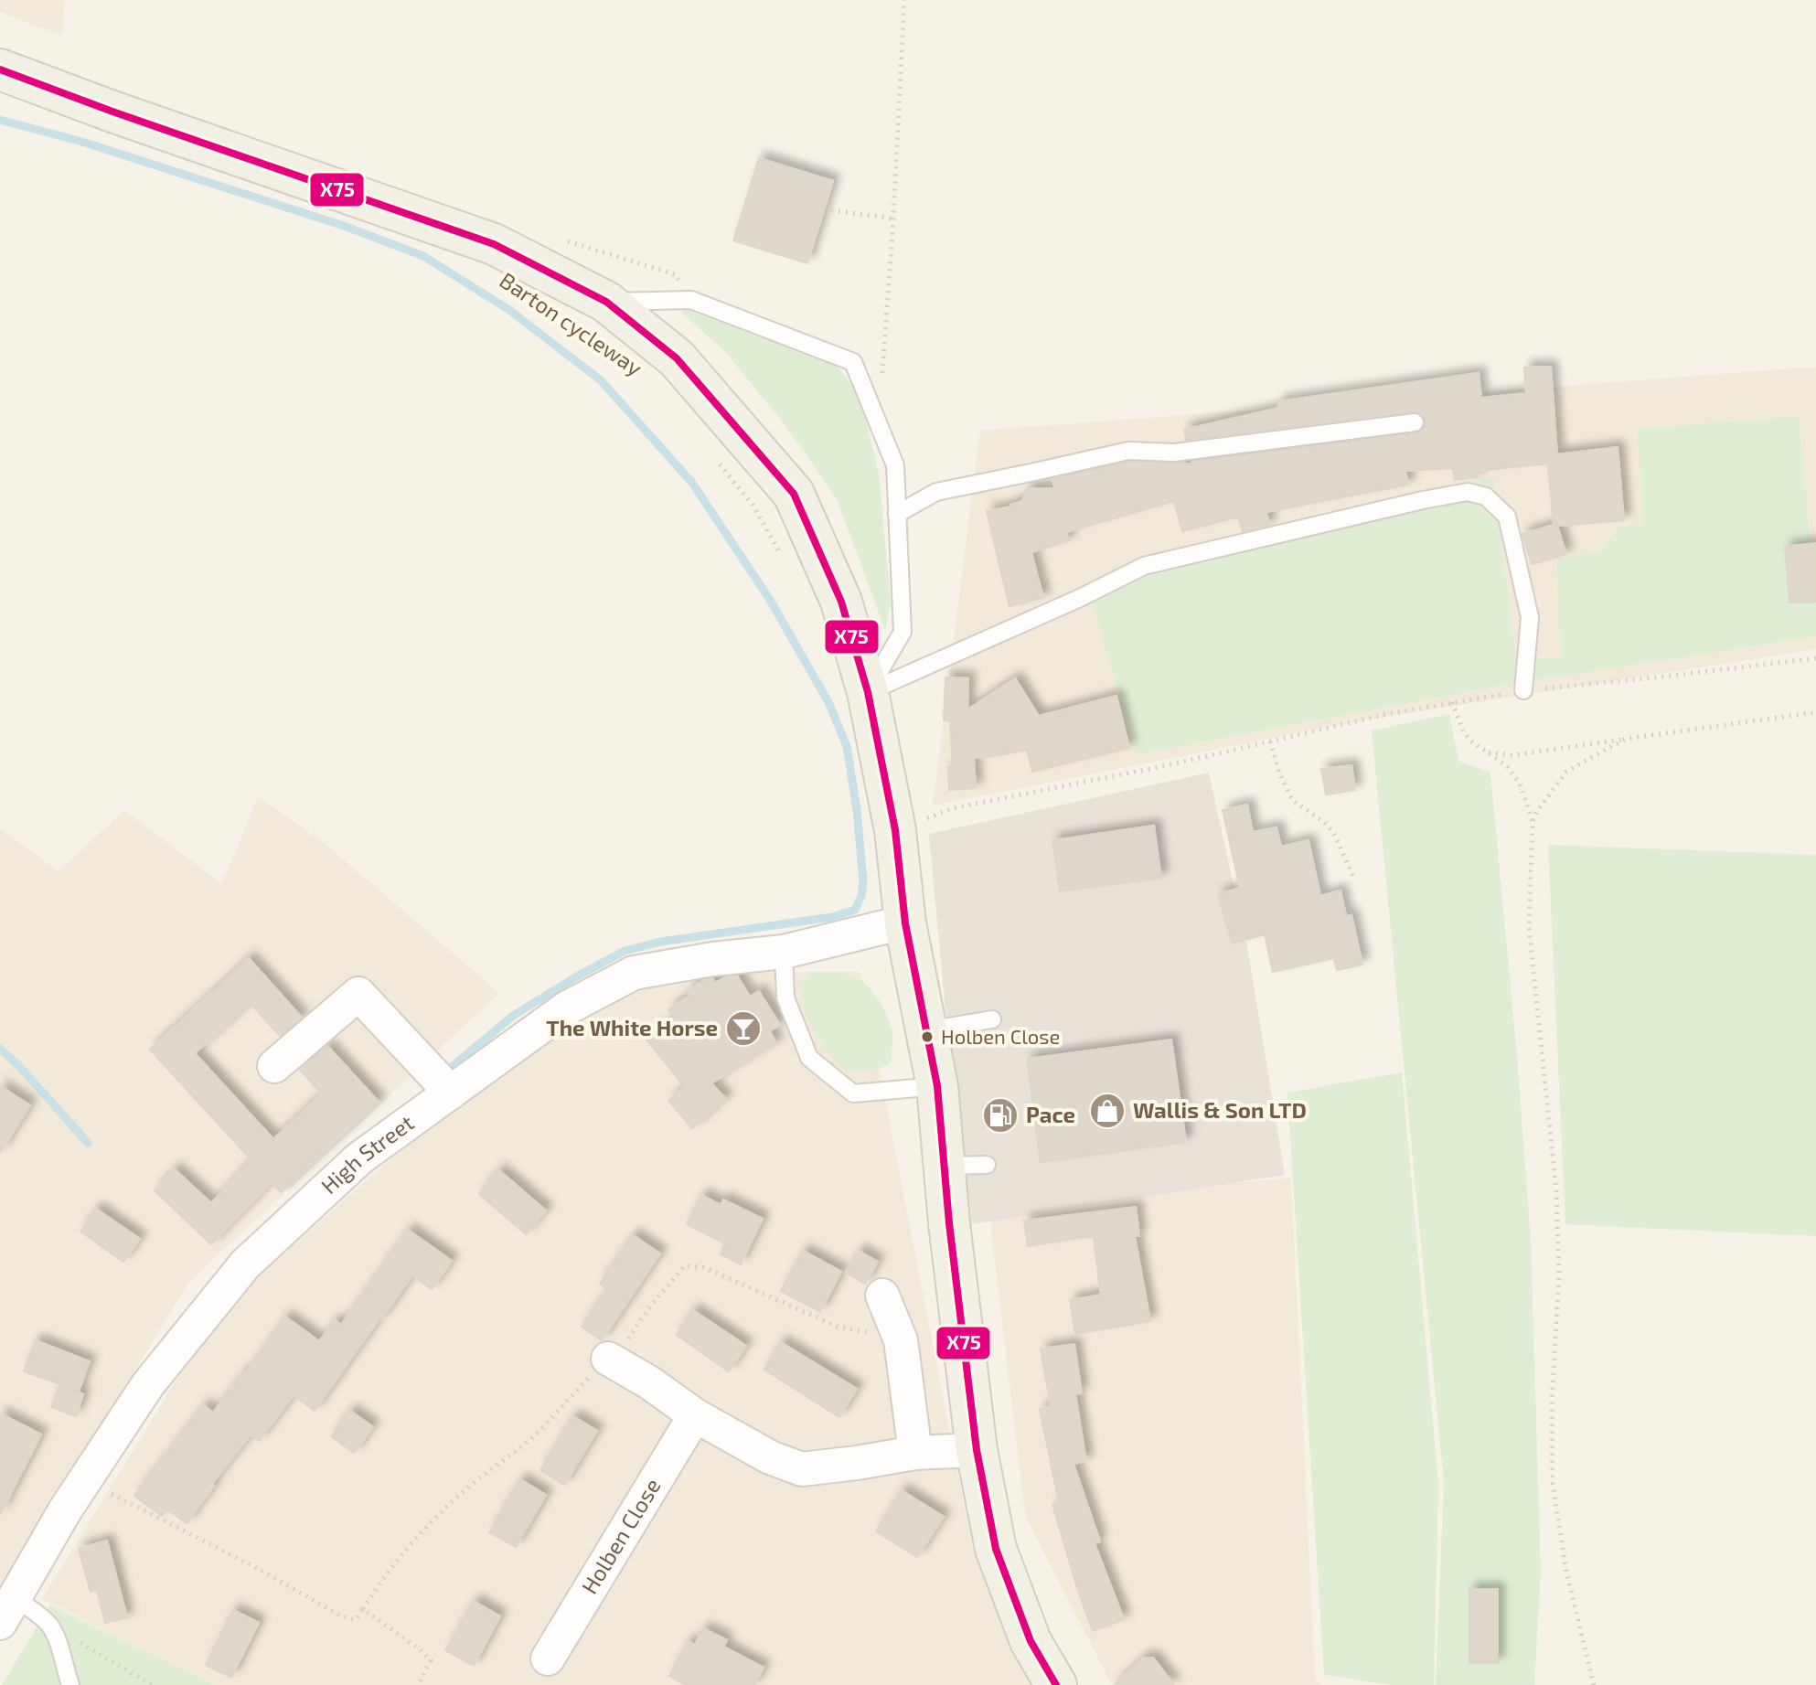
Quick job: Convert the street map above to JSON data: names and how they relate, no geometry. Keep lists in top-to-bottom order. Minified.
{"streets":{"street":["High Street","Holben Close"],"path":["Barton cycleway"]},"places":{"bar":["The White Horse"],"other":["Holben Close"],"shop":["Wallis & Son LTD"],"fuel station":["Pace"]},"lines":["transit line X75"]}
